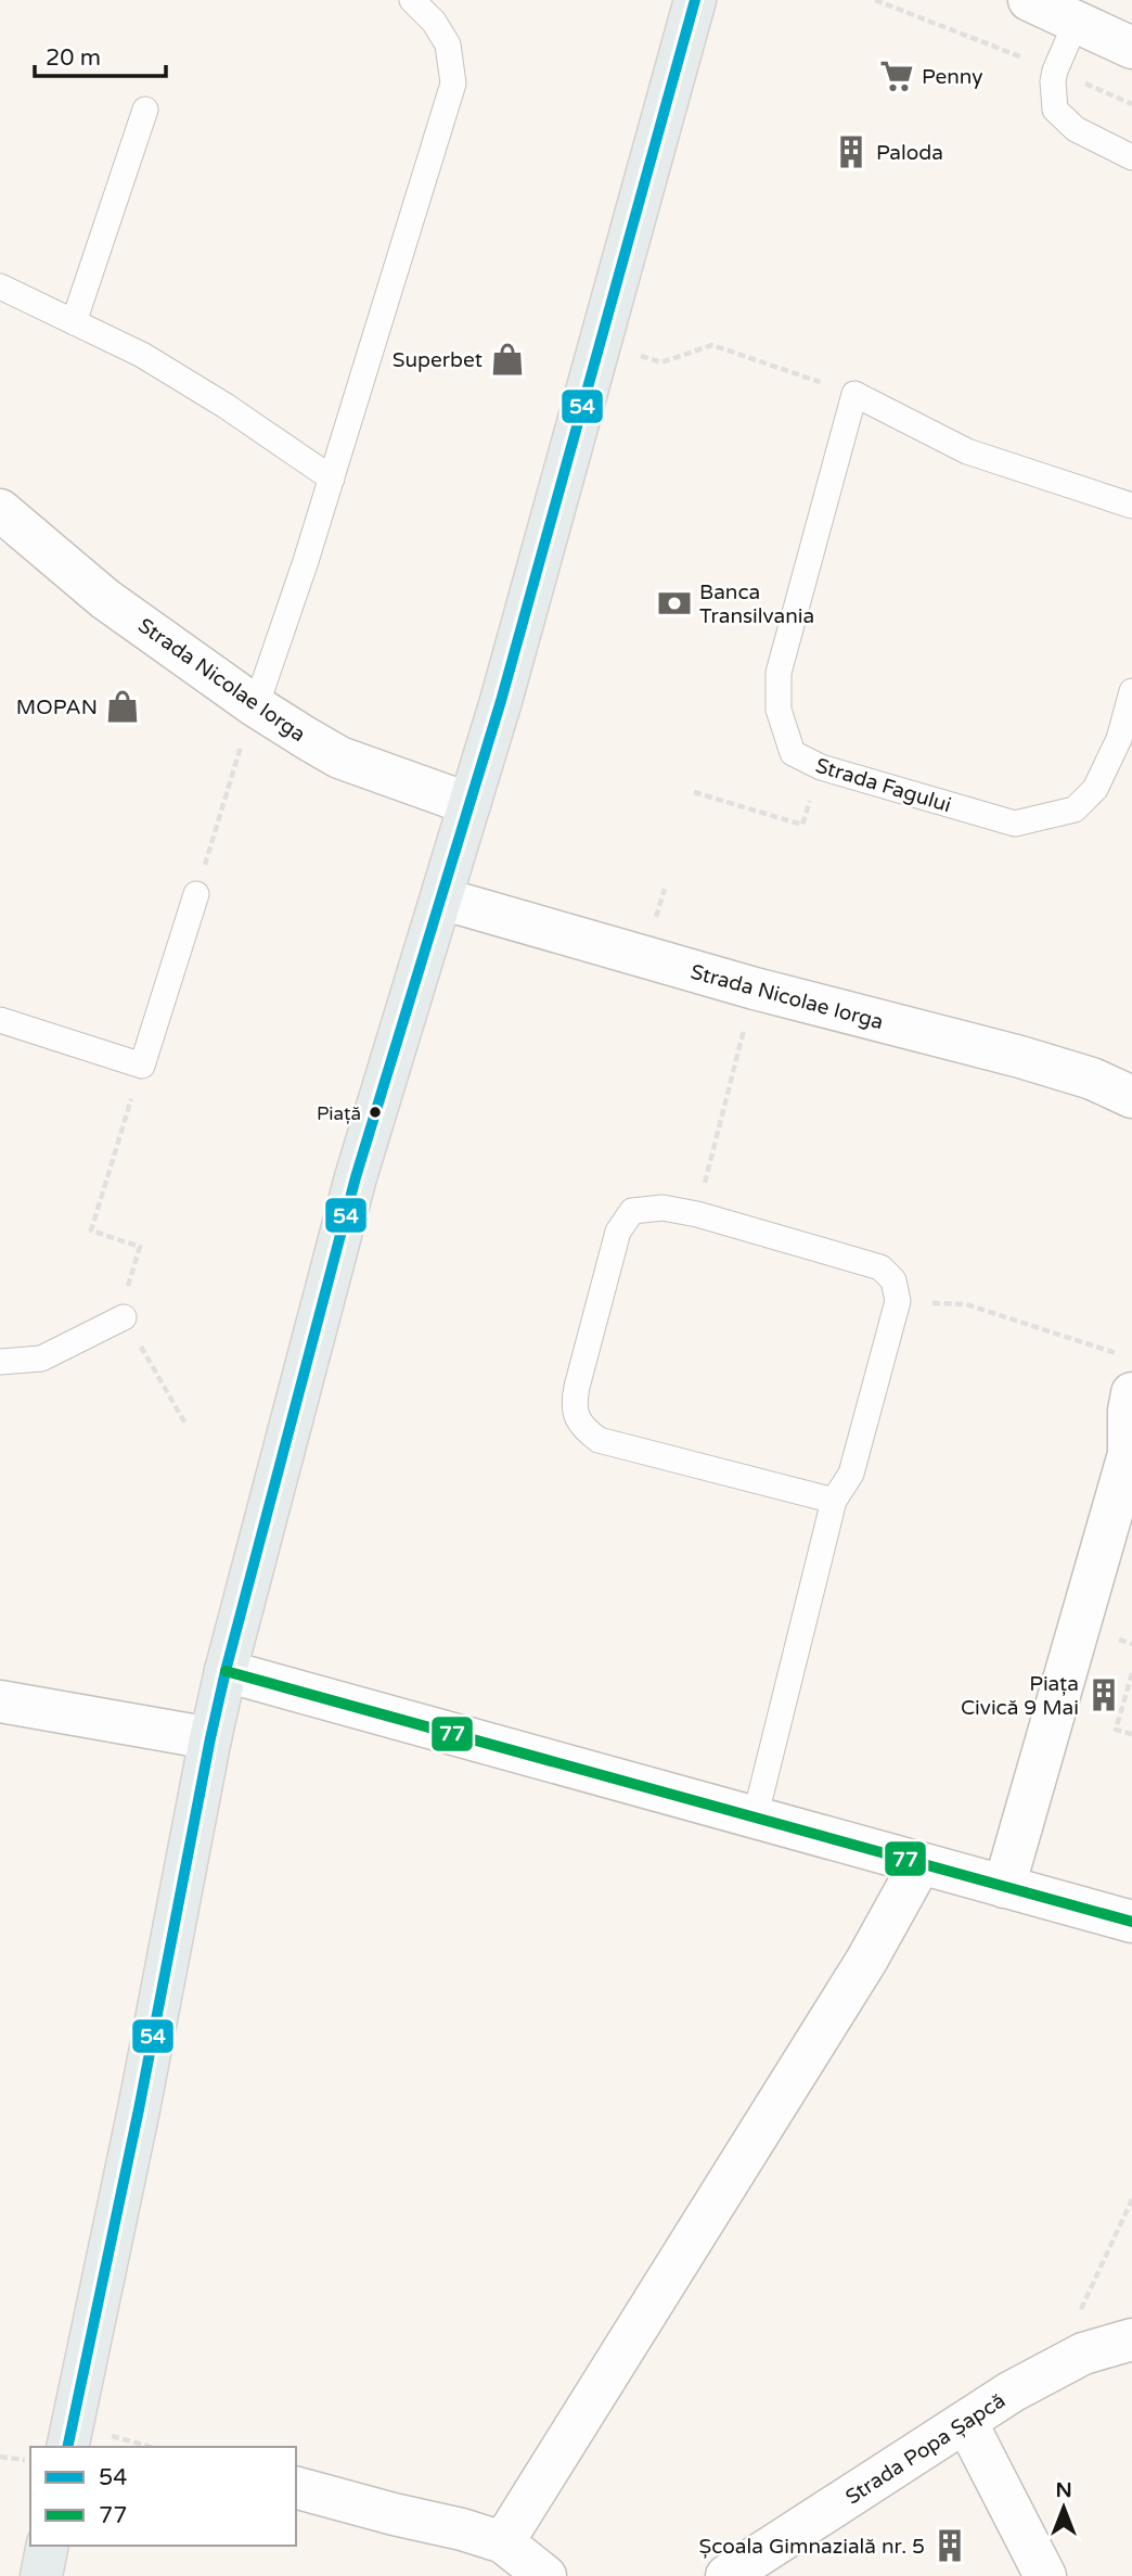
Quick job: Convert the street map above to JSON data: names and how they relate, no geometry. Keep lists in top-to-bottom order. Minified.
{"streets":{"street":["Strada Nicolae Iorga","Strada Popa Șapcă"],"lane":["Strada Fagului"]},"places":{"supermarket":["Penny"],"building":["Paloda","Piața Civică 9 Mai","Școala Gimnazială nr. 5"],"shop":["Superbet","MOPAN"],"bank":["Banca Transilvania"],"other":["Piață"]},"lines":["transit line 54","transit line 77"],"legend":["54","77"],"scale_bar":"20 m","north":"top"}
